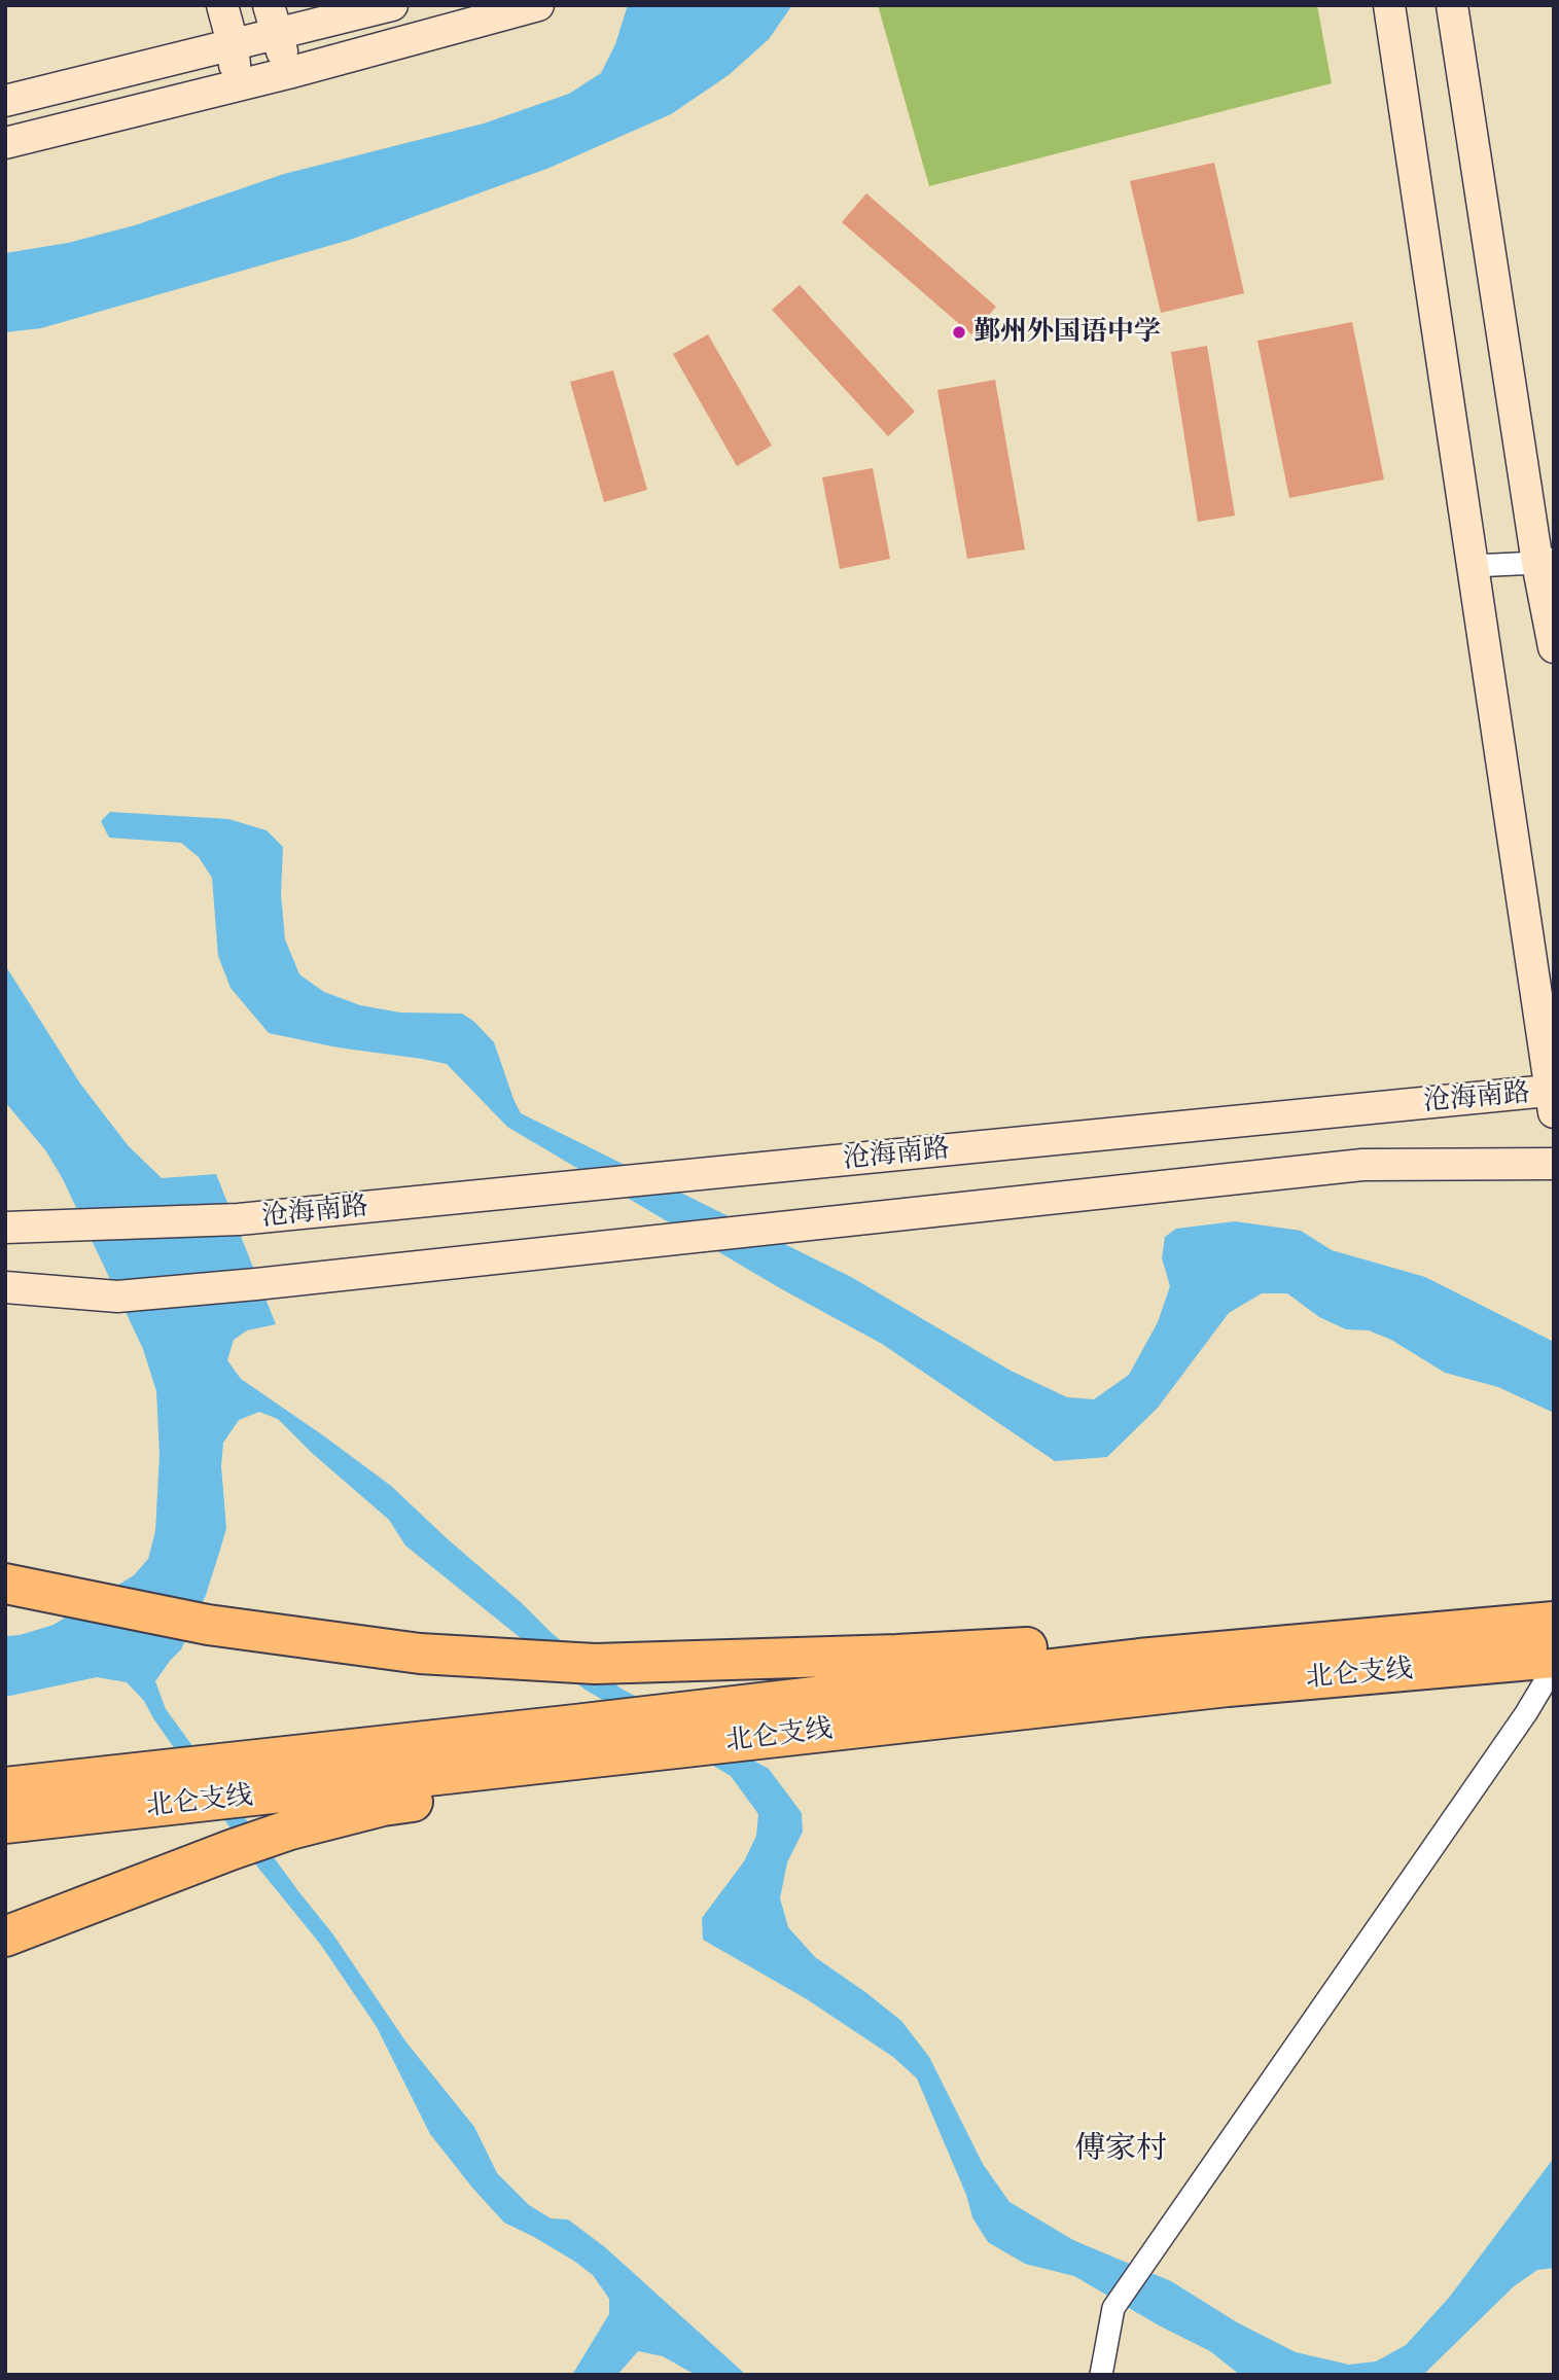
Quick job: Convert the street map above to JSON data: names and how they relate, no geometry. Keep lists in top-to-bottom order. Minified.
{"streets":{"highway":["北仑支线"],"main road":["沧海南路"]},"districts":["傅家村"],"places":["鄞州外国语中学"]}
